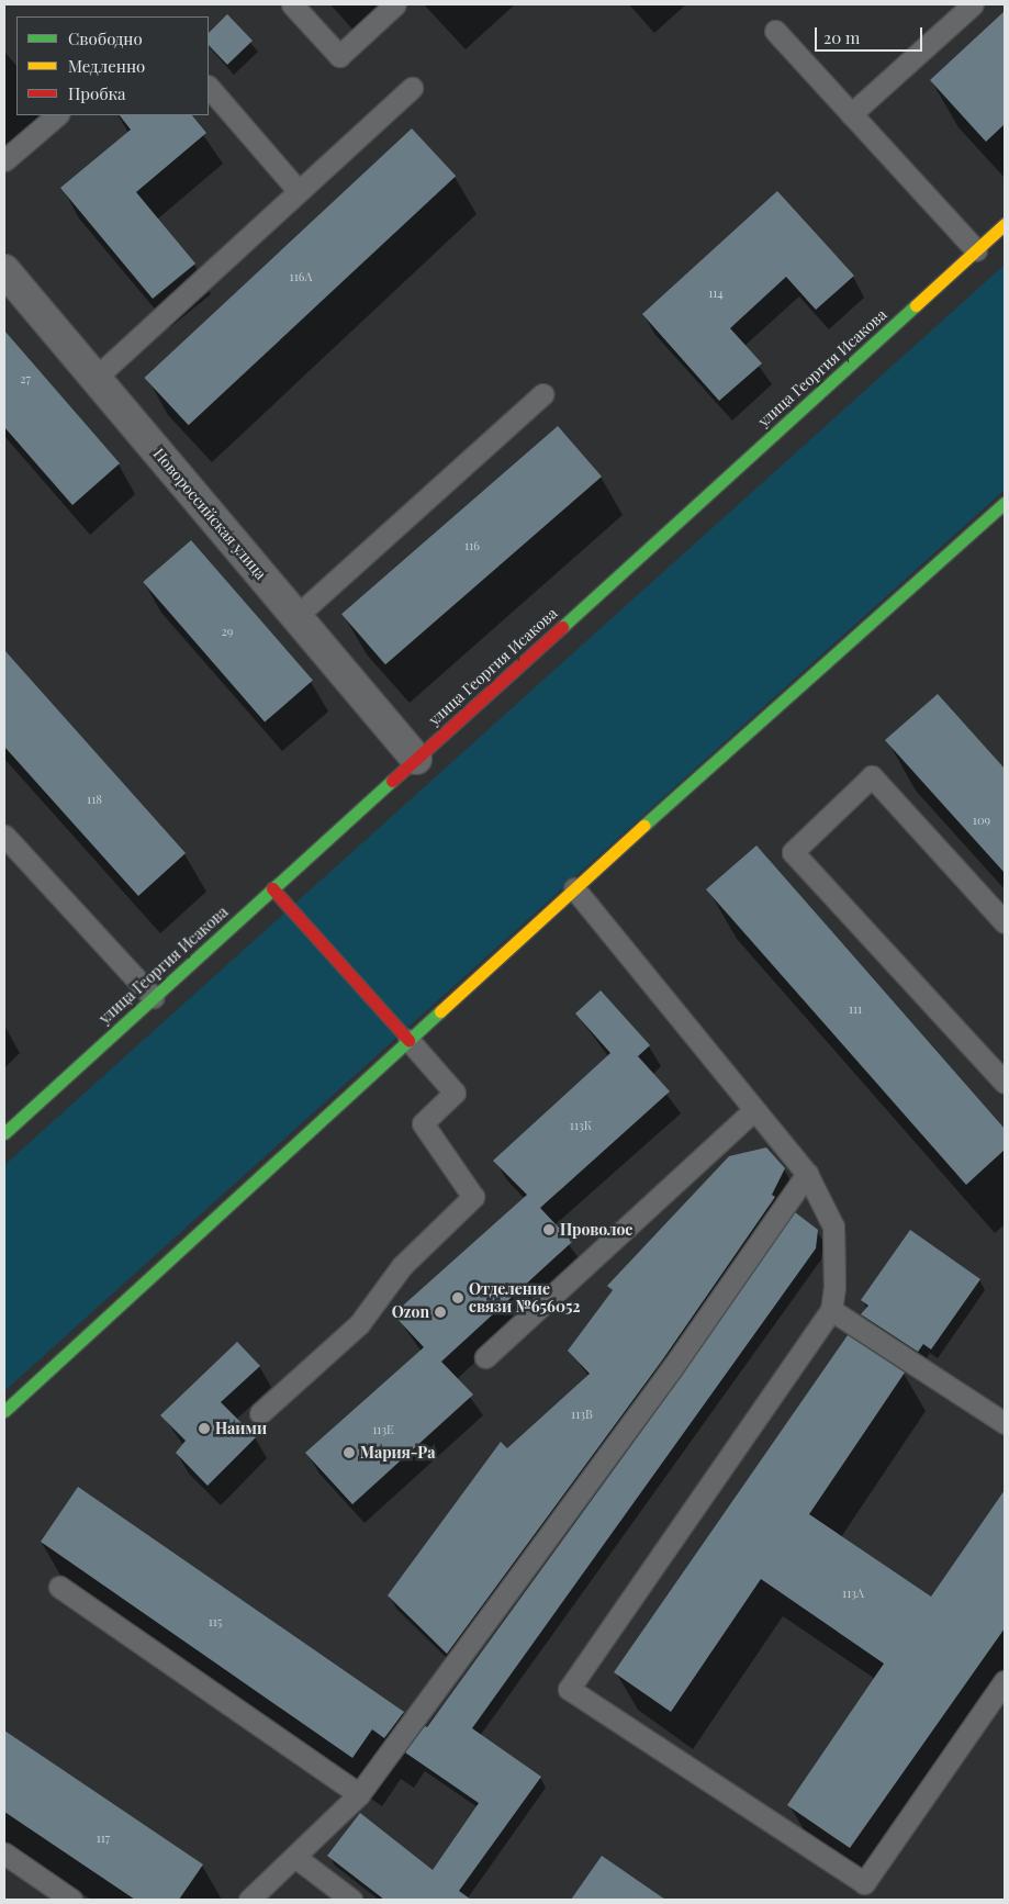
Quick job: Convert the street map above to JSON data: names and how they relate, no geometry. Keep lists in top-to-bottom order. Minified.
{"streets":{"street":["улица Георгия Исакова","Новороссийская улица"]},"crossings":[["улица Георгия Исакова","Новороссийская улица"]],"places":["Проволос","Отделение связи №656052","Ozon","Наими","Мария-Ра"],"house_numbers":["116А","114","27","116","29","118","109","111","113К","113В","113Е","113А","115","117"],"legend":["Свободно","Медленно","Пробка"],"scale_bar":"20 m"}
